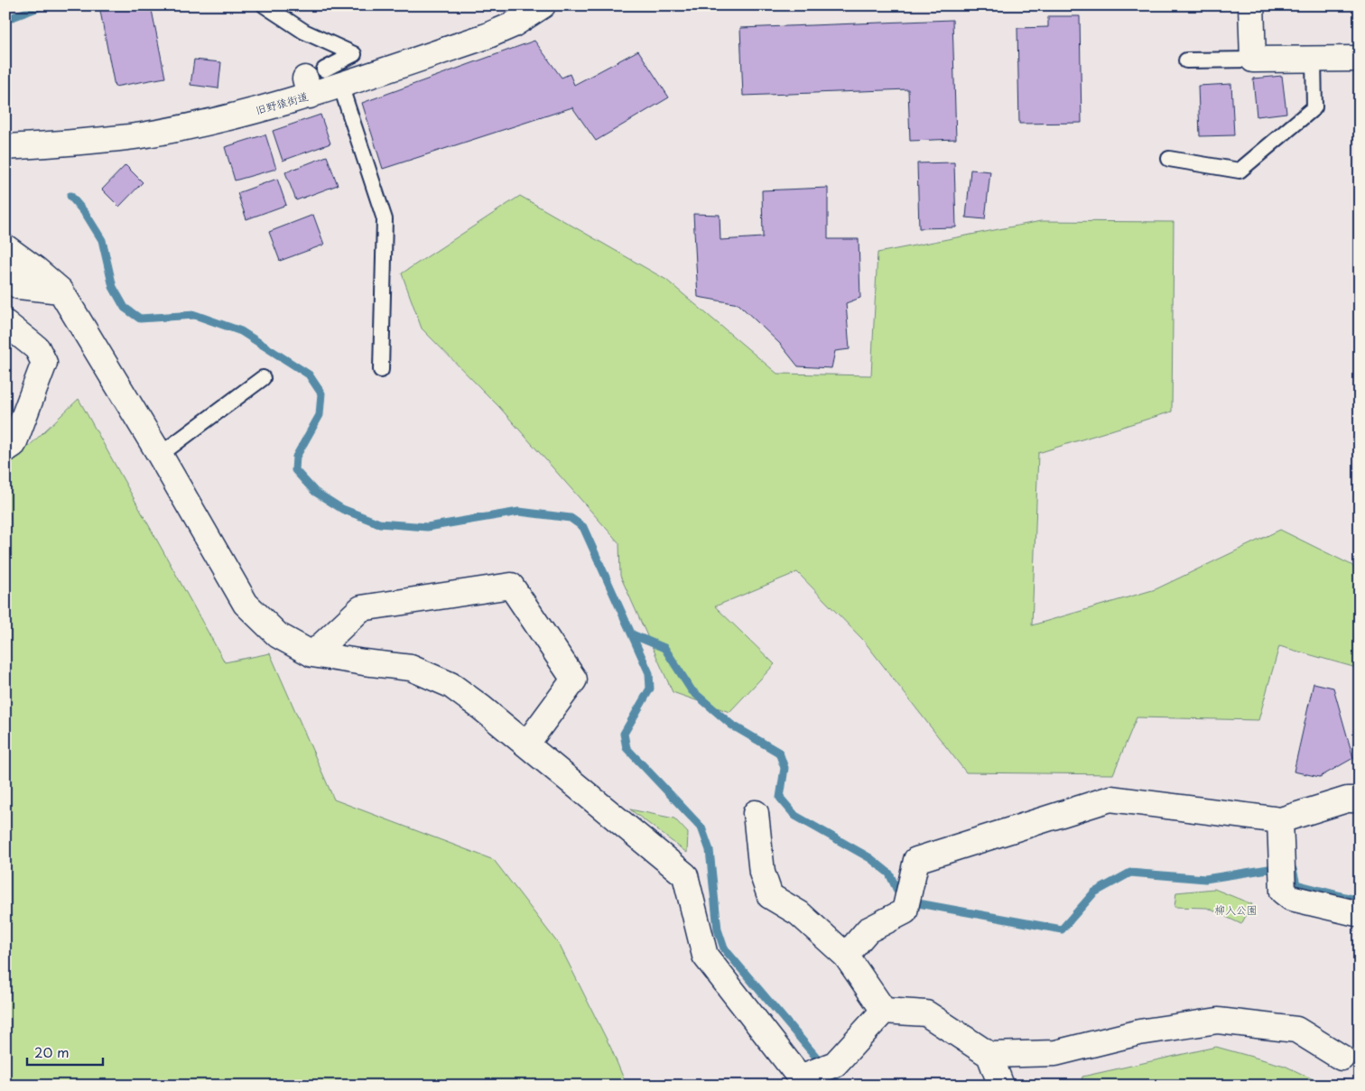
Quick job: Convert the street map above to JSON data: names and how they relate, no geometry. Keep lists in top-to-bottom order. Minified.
{"streets":{"street":["旧野猿街道"]},"parks":["柳入公園"],"scale_bar":"20 m"}
